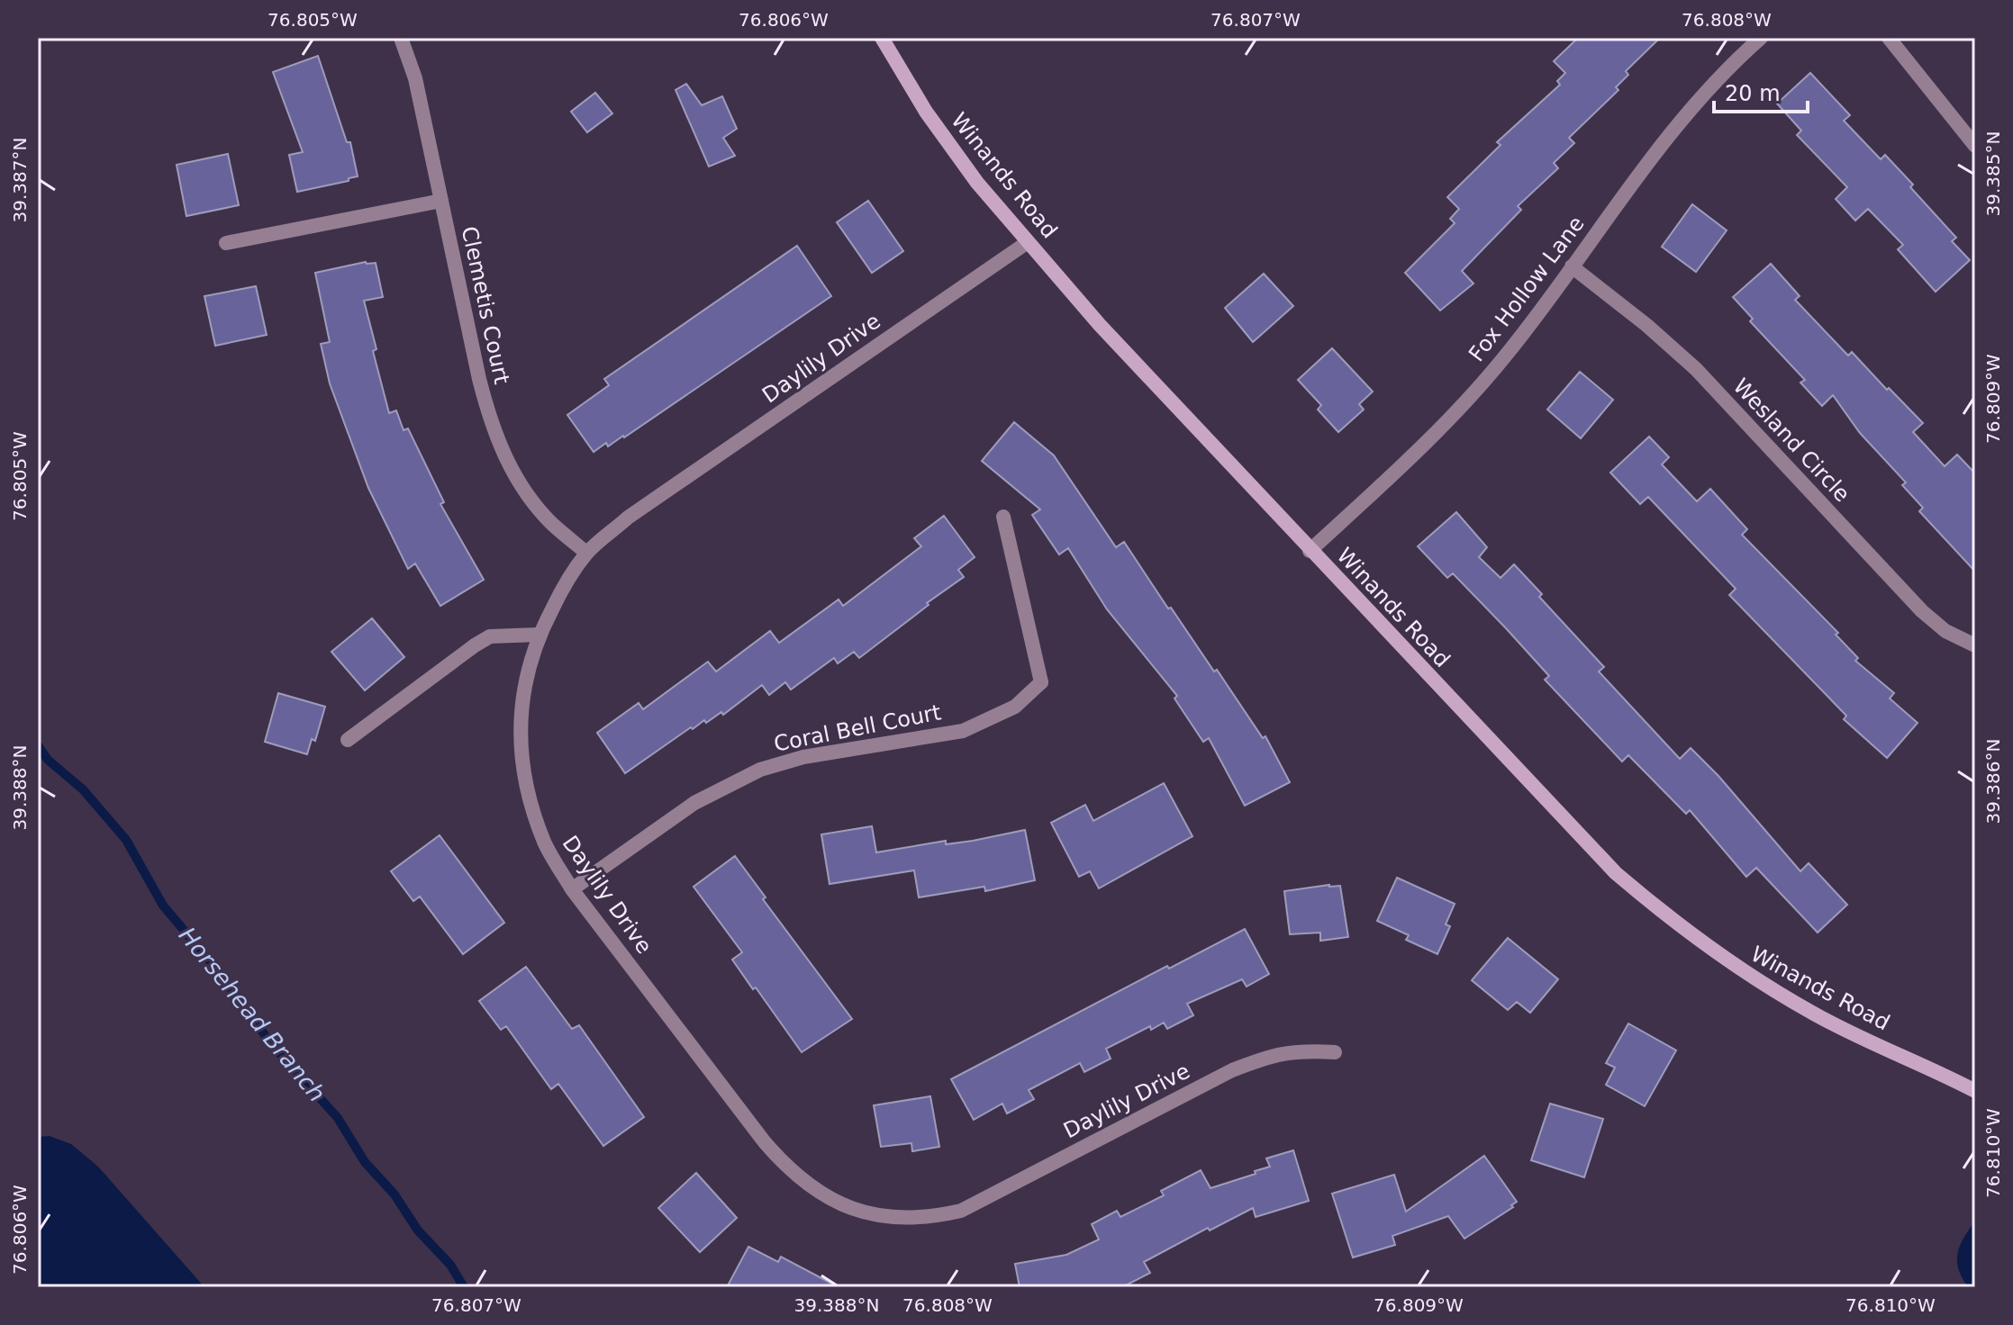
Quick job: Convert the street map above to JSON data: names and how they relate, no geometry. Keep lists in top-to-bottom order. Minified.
{"streets":{"street":["Winands Road","Fox Hollow Lane","Clemetis Court","Daylily Drive","Wesland Circle","Coral Bell Court"]},"crossings":[["Winands Road","Fox Hollow Lane"],["Winands Road","Daylily Drive"],["Fox Hollow Lane","Wesland Circle"],["Clemetis Court","Daylily Drive"],["Daylily Drive","Coral Bell Court"]],"water":["Horsehead Branch"],"scale_bar":"20 m","coordinates":["76.805°W","76.806°W","76.807°W","76.808°W","39.385°N","39.387°N","76.809°W","39.386°N","39.388°N","76.810°W"]}
